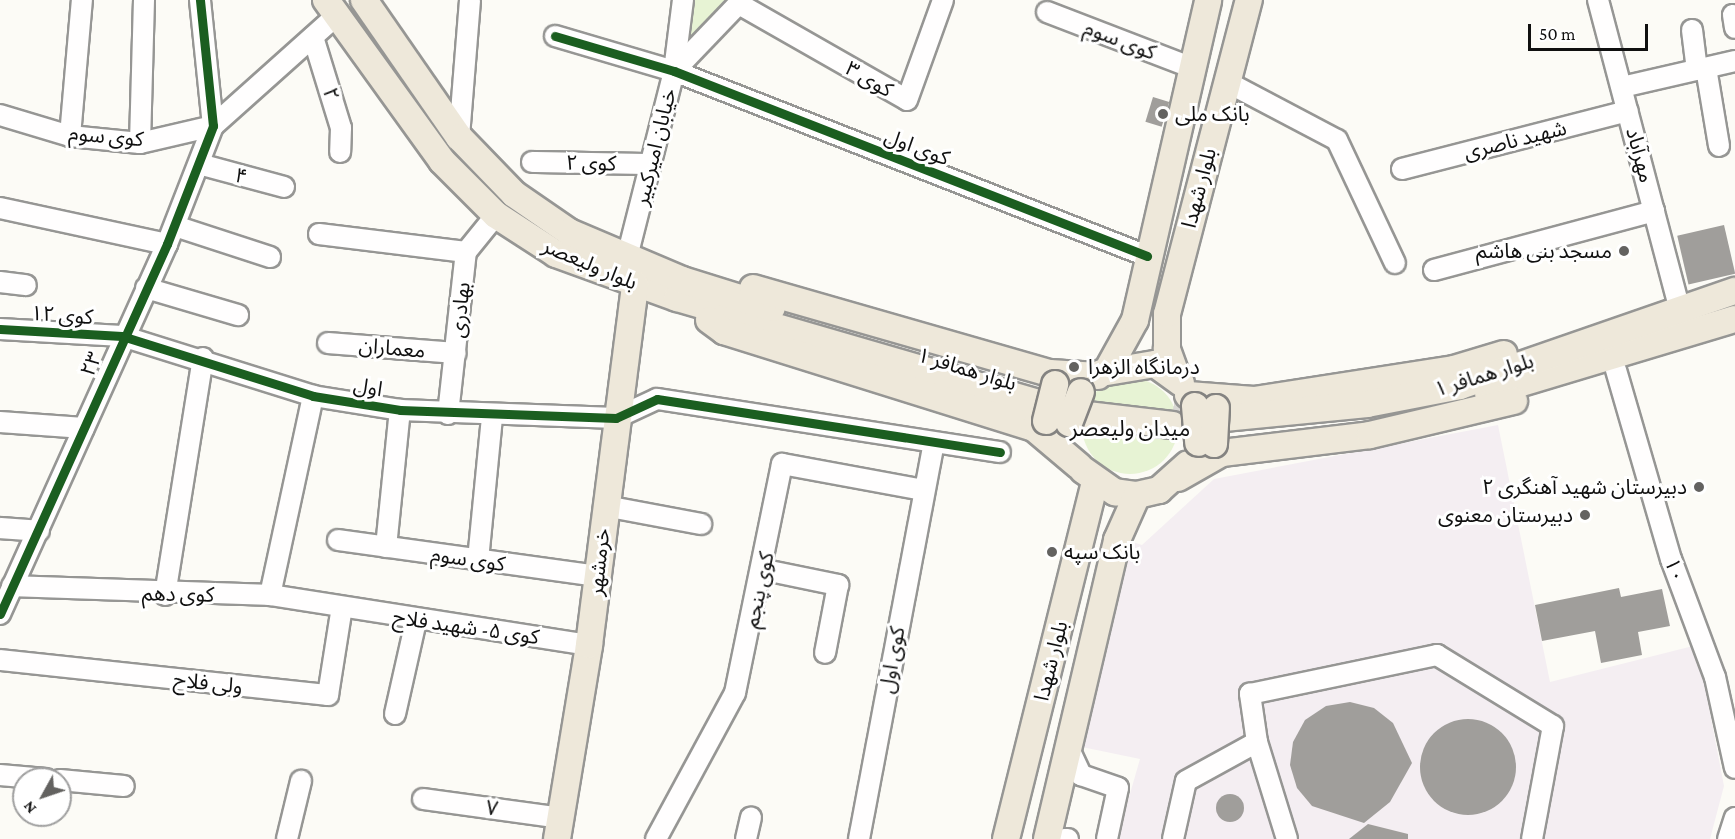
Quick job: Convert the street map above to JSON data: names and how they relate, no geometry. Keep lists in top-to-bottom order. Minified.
{"streets":{"main road":["بلوار شهدا","بلوار ولیعصر","بلوار همافر ۱","خرمشهر"],"street":["کوی سوم","کوی ۳","۲","شهید ناصری","خیابان امیرکبیر","کوی اول","مهرآباد","کوی ۲","۴","بهادری","کوی ۱۲","معماران","۲۳","اول","۱۰","کوی پنجم","کوی دهم","کوی ۵- شهید فلاح","ولی فلاح","۷"]},"crossings":[["کوی سوم","بلوار شهدا"],["کوی سوم","۲۳"],["کوی سوم","خرمشهر"],["شهید ناصری","مهرآباد"],["خیابان امیرکبیر","کوی اول"],["خیابان امیرکبیر","کوی ۲"],["خیابان امیرکبیر","بلوار ولیعصر"],["کوی اول","بلوار شهدا"],["کوی اول","کوی پنجم"],["مهرآباد","بلوار همافر ۱"],["۴","۲۳"],["بلوار شهدا","بلوار همافر ۱"],["بلوار ولیعصر","بهادری"],["بلوار ولیعصر","بلوار همافر ۱"],["بلوار ولیعصر","خرمشهر"],["بهادری","معماران"],["بهادری","اول"],["کوی ۱۲","۲۳"],["کوی ۱۲","اول"],["۲۳","اول"],["۲۳","کوی دهم"],["اول","خرمشهر"],["خرمشهر","کوی ۵- شهید فلاح"],["خرمشهر","۷"],["کوی دهم","کوی ۵- شهید فلاح"],["کوی دهم","ولی فلاح"],["کوی ۵- شهید فلاح","ولی فلاح"]],"districts":["میدان ولیعصر"],"places":["بانک ملی","مسجد بنی هاشم","درمانگاه الزهرا","دبیرستان شهید آهنگری ۲","دبیرستان معنوی","بانک سپه"],"scale_bar":"50 m","north":"bottom left"}
